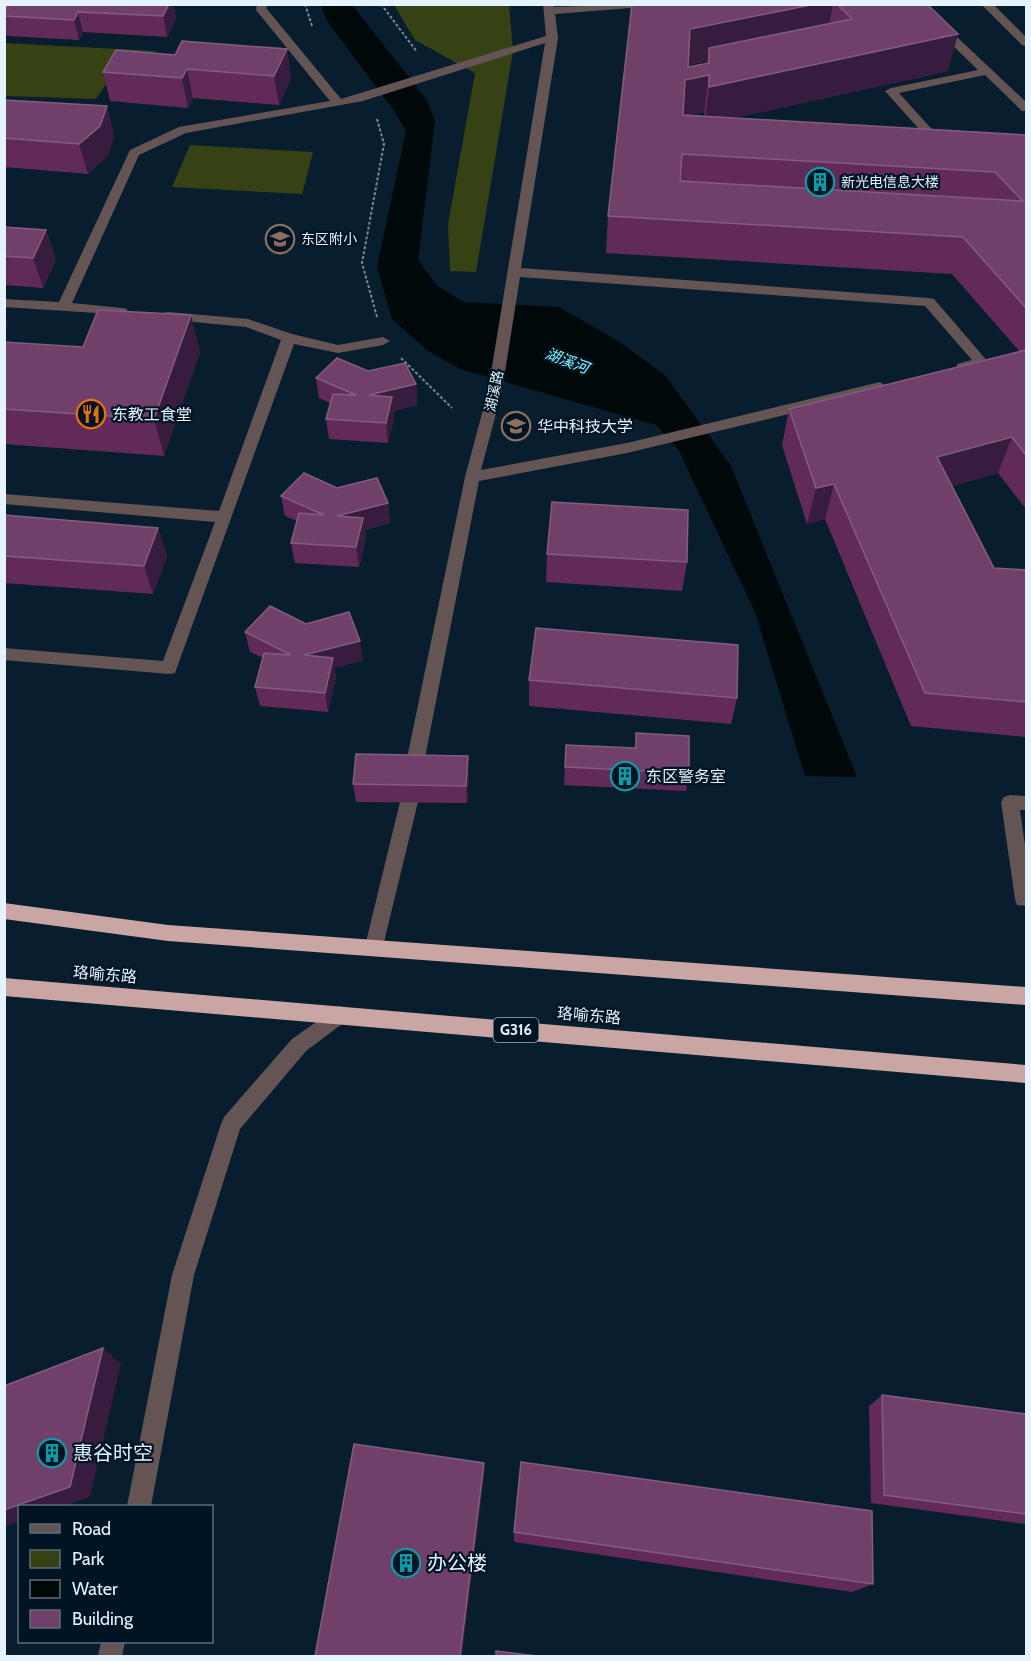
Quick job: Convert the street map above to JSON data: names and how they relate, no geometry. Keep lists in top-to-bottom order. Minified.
{"streets":{"highway":["珞喻东路","G316"],"street":["湖溪路"]},"water":["湖溪河"],"places":{"building":["新光电信息大楼","东区警务室","惠谷时空","办公楼"],"school or university":["东区附小","华中科技大学"],"restaurant":["东教工食堂"]},"legend":["Road","Park","Water","Building"]}
